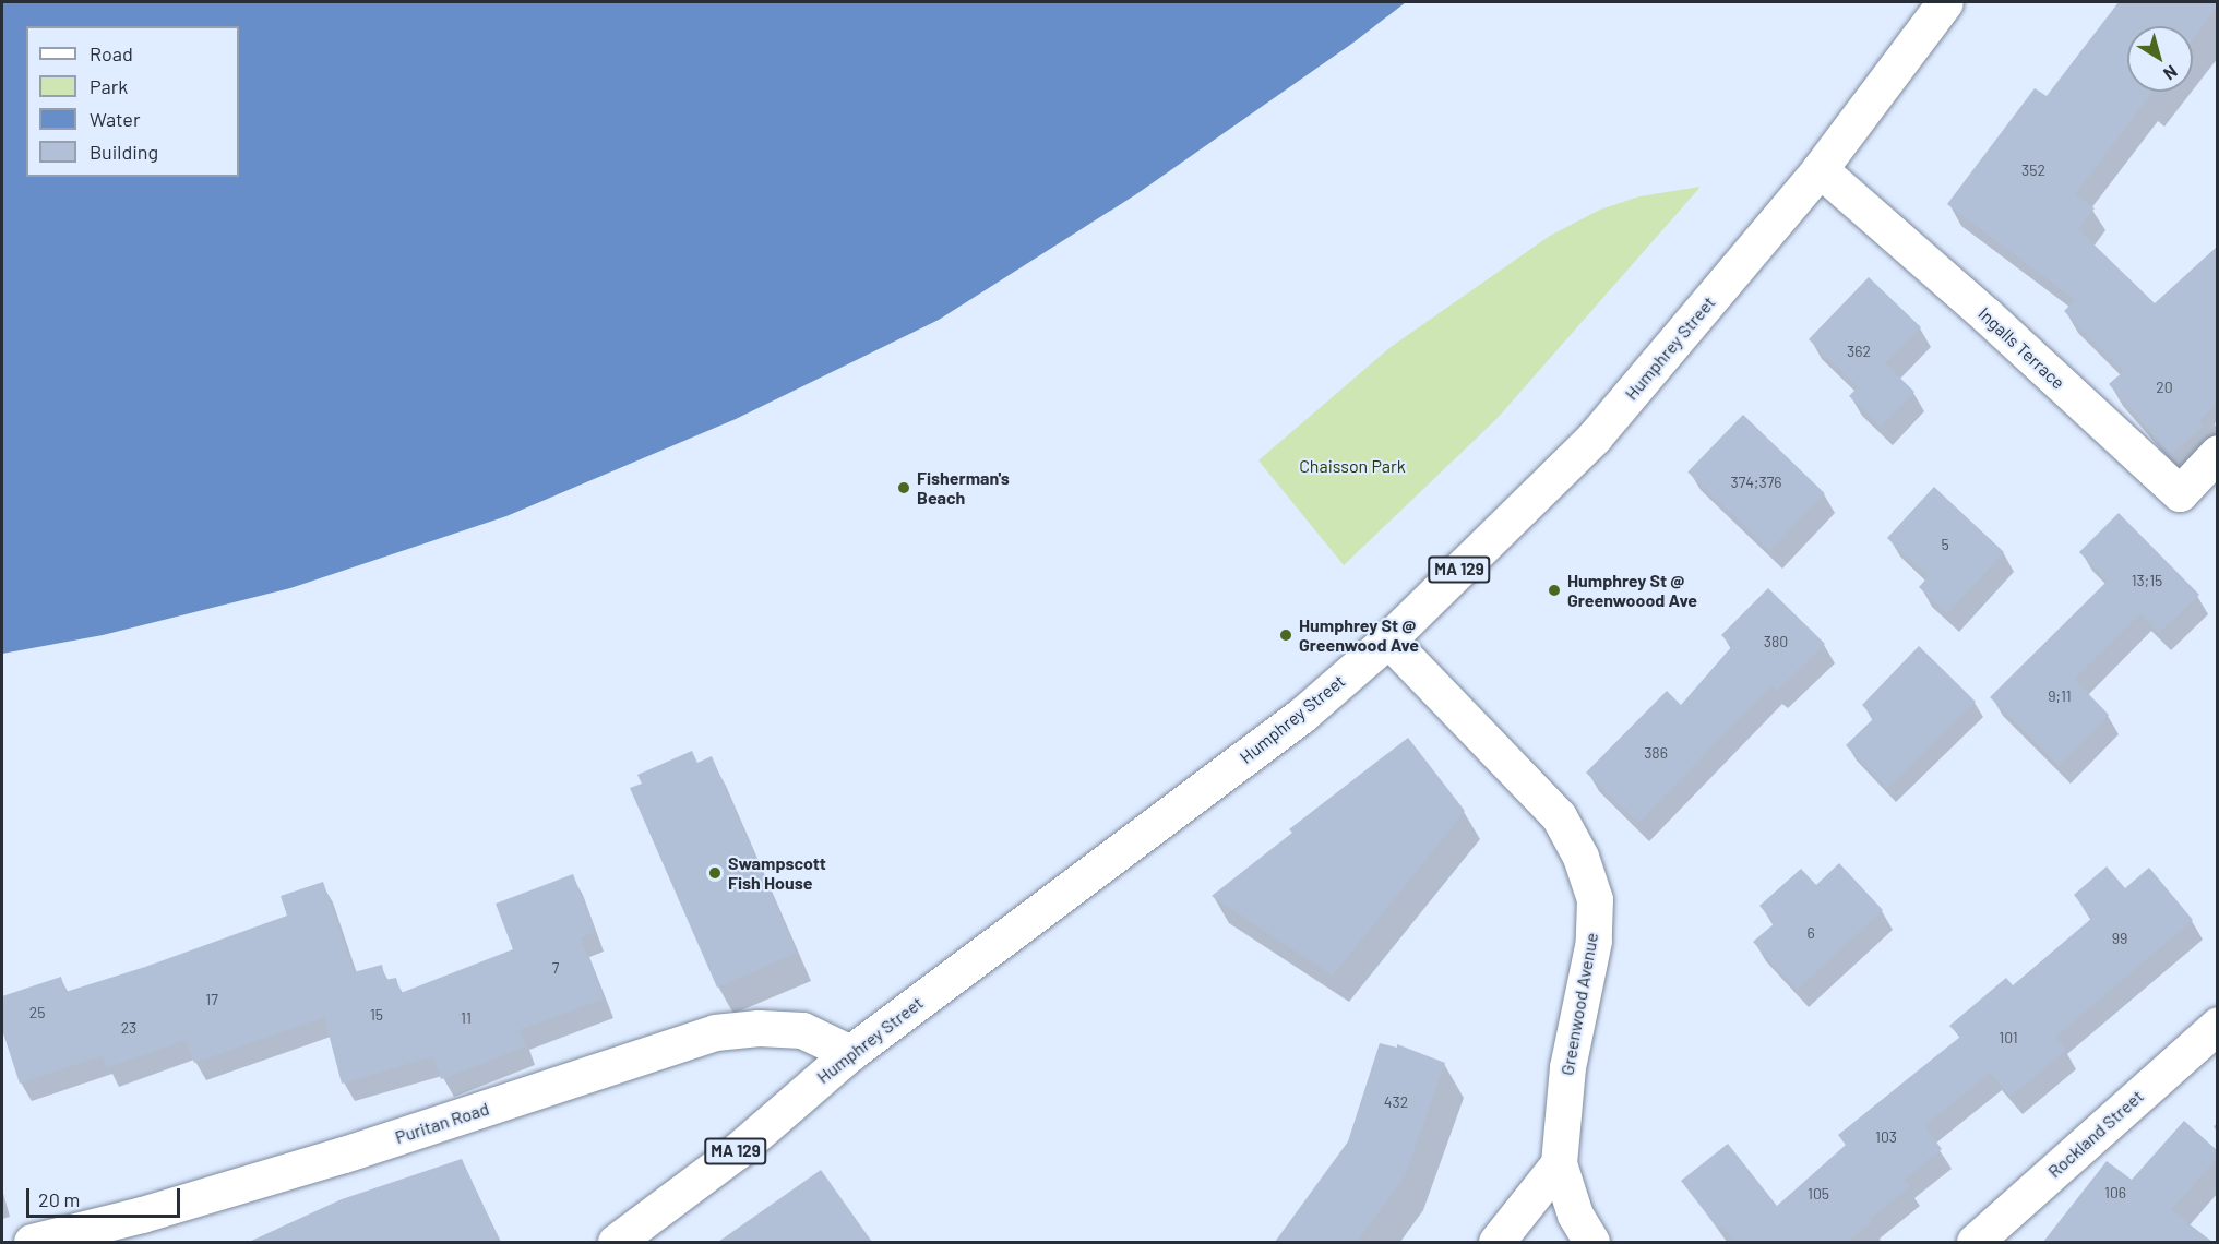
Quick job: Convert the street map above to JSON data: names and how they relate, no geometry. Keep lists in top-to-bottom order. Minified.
{"streets":{"street":["Humphrey Street","Ingalls Terrace","MA 129","Greenwood Avenue","Puritan Road","Rockland Street"]},"crossings":[["Humphrey Street","Ingalls Terrace"],["Humphrey Street","Greenwood Avenue"],["Humphrey Street","Puritan Road"]],"parks":["Chaisson Park"],"places":["Fisherman's Beach","Humphrey St @ Greenwoood Ave","Humphrey St @ Greenwood Ave","Swampscott Fish House"],"house_numbers":["352","362","20","374;376","5","13;15","380","9;11","386","6","99","7","17","25","15","11","23","101","432","103","106","105"],"legend":["Road","Park","Water","Building"],"scale_bar":"20 m","north":"bottom right"}
